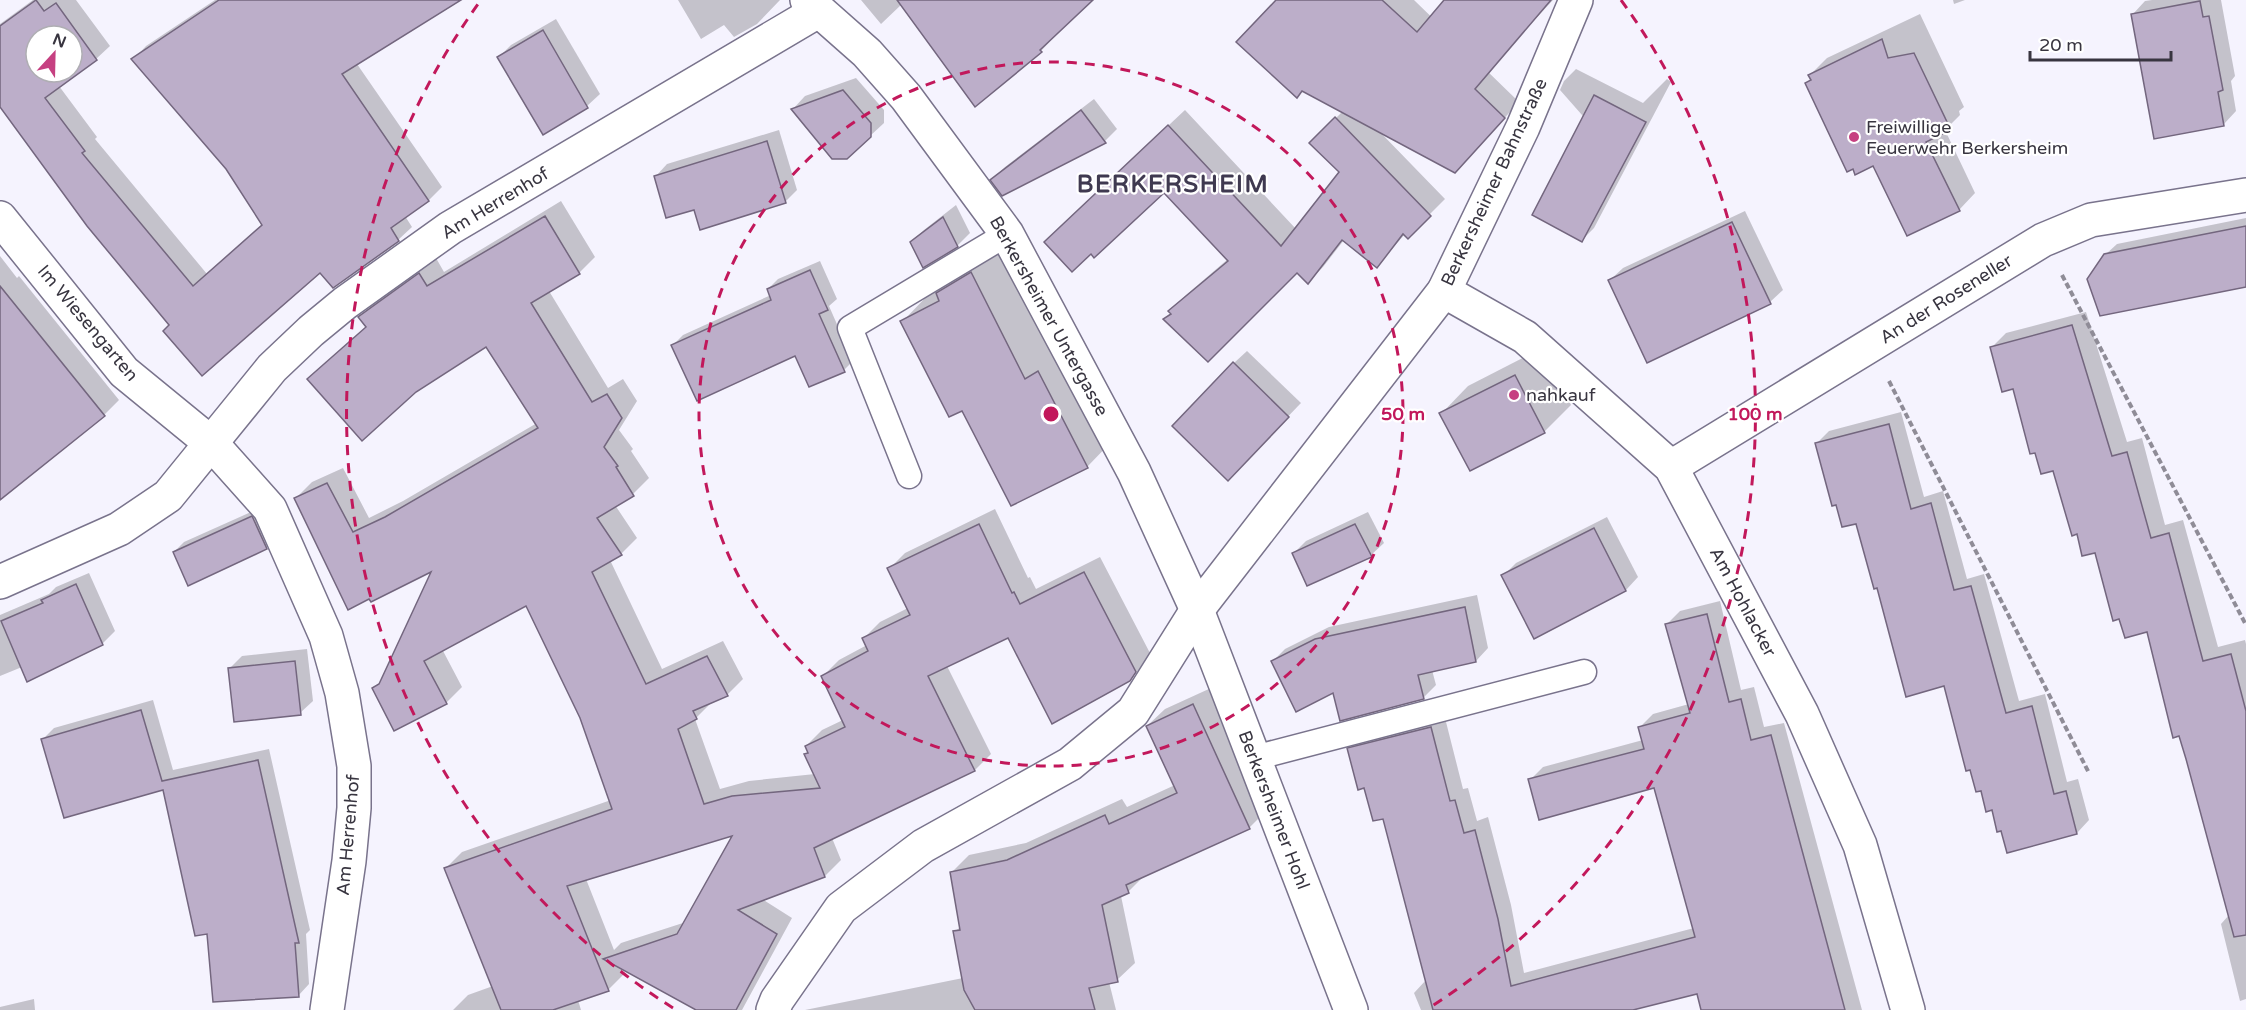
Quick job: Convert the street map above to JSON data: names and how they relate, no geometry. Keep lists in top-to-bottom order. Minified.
{"streets":{"street":["Berkersheimer Bahnstraße","Am Herrenhof","An der Roseneller","Berkersheimer Untergasse","Im Wiesengarten","Am Hohlacker","Berkersheimer Hohl"]},"crossings":[["Berkersheimer Bahnstraße","Berkersheimer Untergasse"],["Berkersheimer Bahnstraße","Am Hohlacker"],["Berkersheimer Bahnstraße","Berkersheimer Hohl"],["Am Herrenhof","Berkersheimer Untergasse"],["Am Herrenhof","Im Wiesengarten"],["An der Roseneller","Am Hohlacker"],["Berkersheimer Untergasse","Berkersheimer Hohl"]],"districts":["BERKERSHEIM"],"places":["Freiwillige Feuerwehr Berkersheim","nahkauf"],"scale_bar":"20 m","north":"top","rings":["50 m","100 m"]}
